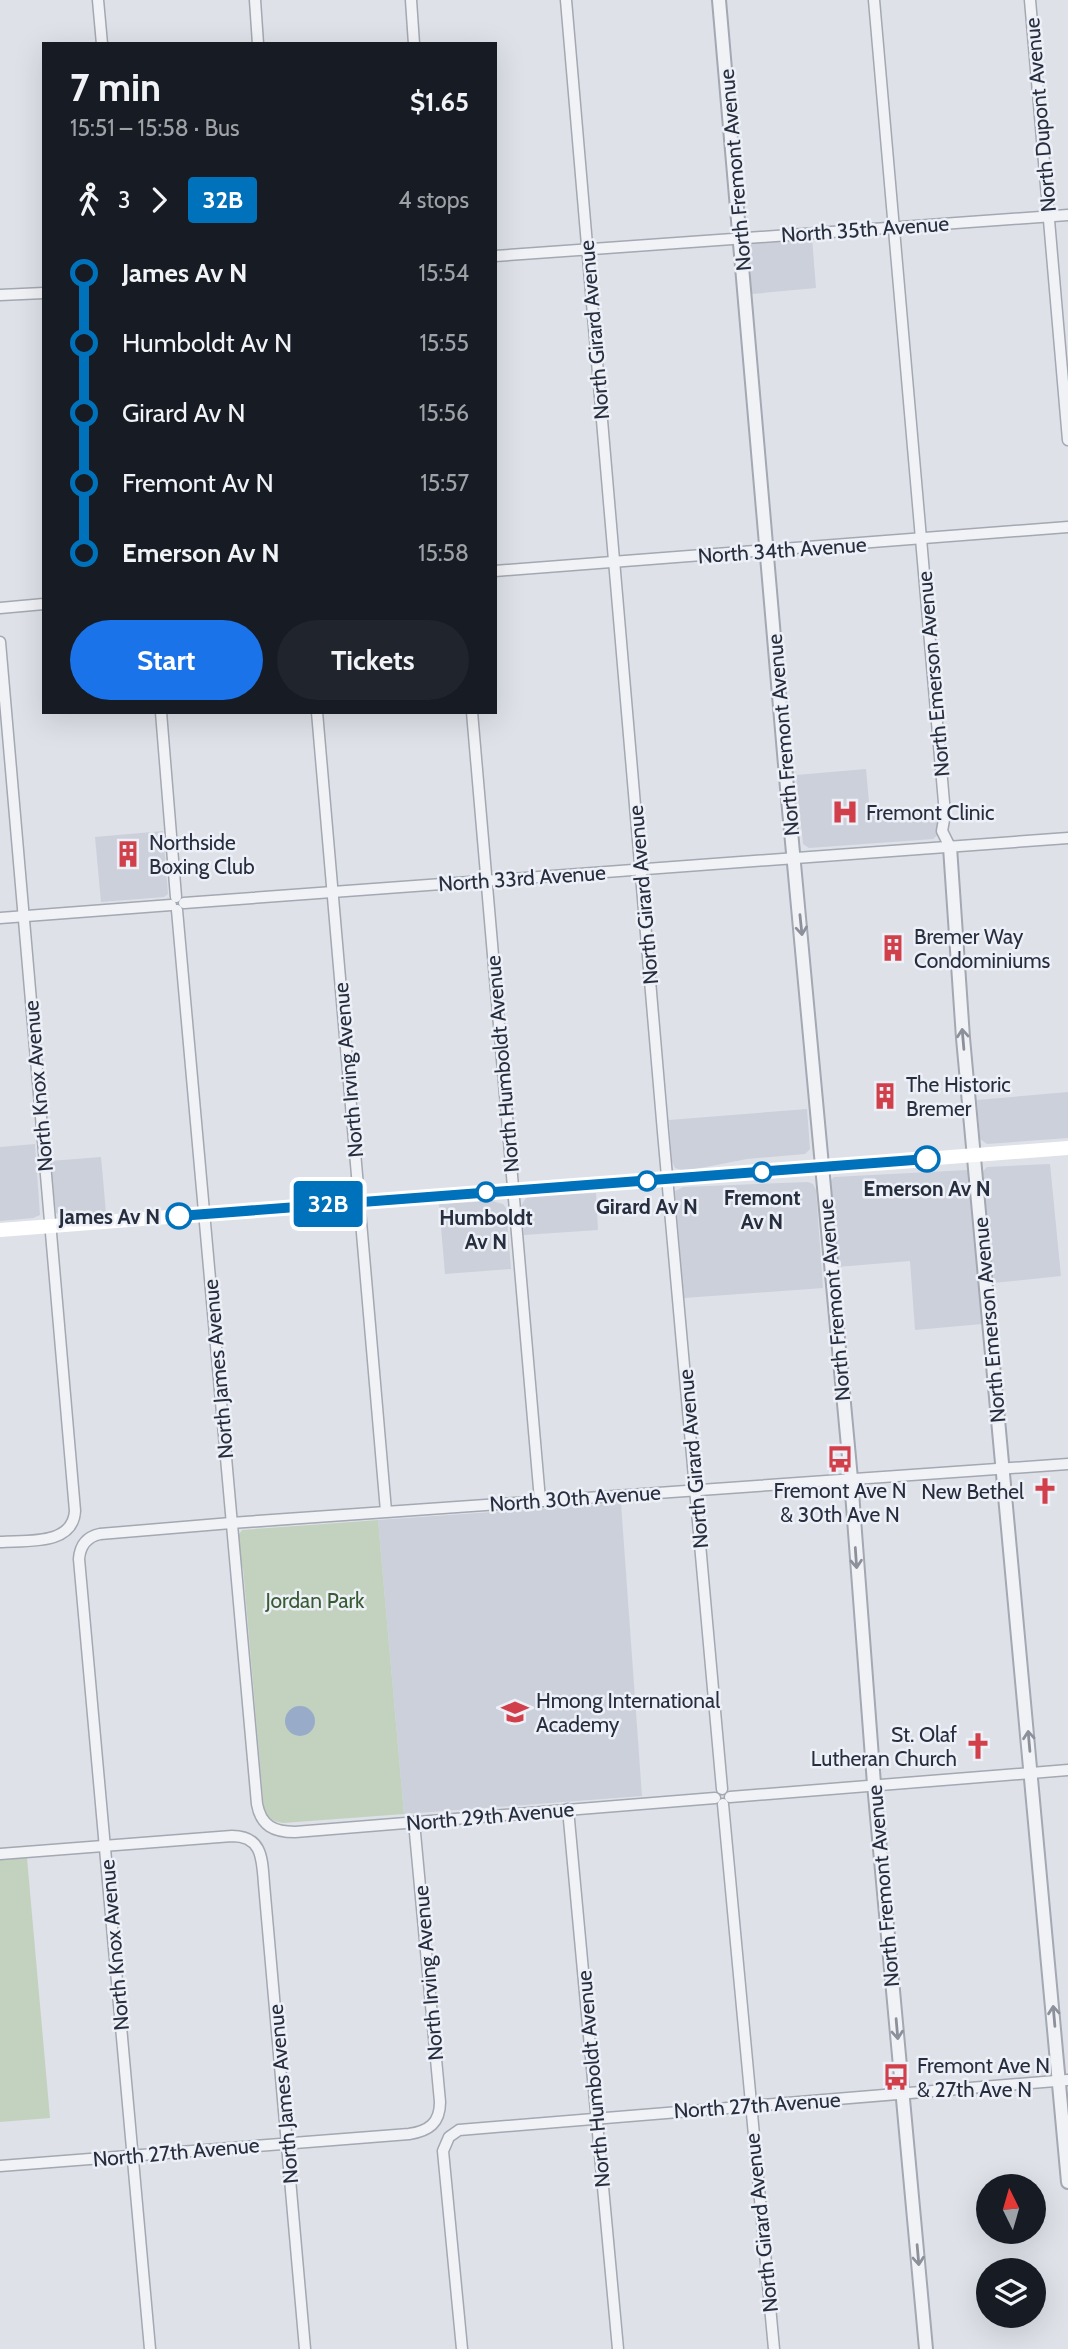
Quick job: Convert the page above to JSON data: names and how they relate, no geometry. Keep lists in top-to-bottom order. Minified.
{"streets":{"street":["North Dupont Avenue","North Fremont Avenue","North 35th Avenue","North Girard Avenue","North 34th Avenue","North Emerson Avenue","North 33rd Avenue","North Humboldt Avenue","North Irving Avenue","North Knox Avenue","North James Avenue","North 30th Avenue","North 29th Avenue","North 27th Avenue"]},"crossings":[["North Dupont Avenue","North 35th Avenue"],["North Fremont Avenue","North 35th Avenue"],["North Fremont Avenue","North 34th Avenue"],["North Fremont Avenue","North 33rd Avenue"],["North Fremont Avenue","North 30th Avenue"],["North Fremont Avenue","North 29th Avenue"],["North Fremont Avenue","North 27th Avenue"],["North 35th Avenue","North Girard Avenue"],["North 35th Avenue","North Emerson Avenue"],["North Girard Avenue","North 34th Avenue"],["North Girard Avenue","North 33rd Avenue"],["North Girard Avenue","North 30th Avenue"],["North Girard Avenue","North 29th Avenue"],["North Girard Avenue","North 27th Avenue"],["North 34th Avenue","North Emerson Avenue"],["North Emerson Avenue","North 33rd Avenue"],["North Emerson Avenue","North 30th Avenue"],["North Emerson Avenue","North 29th Avenue"],["North Emerson Avenue","North 27th Avenue"],["North 33rd Avenue","North Humboldt Avenue"],["North 33rd Avenue","North Irving Avenue"],["North 33rd Avenue","North Knox Avenue"],["North 33rd Avenue","North James Avenue"],["North Humboldt Avenue","North 30th Avenue"],["North Humboldt Avenue","North 29th Avenue"],["North Humboldt Avenue","North 27th Avenue"],["North Irving Avenue","North 30th Avenue"],["North Irving Avenue","North 29th Avenue"],["North Irving Avenue","North 27th Avenue"],["North Knox Avenue","North James Avenue"],["North Knox Avenue","North 30th Avenue"],["North Knox Avenue","North 27th Avenue"],["North James Avenue","North 30th Avenue"],["North James Avenue","North 29th Avenue"],["North James Avenue","North 27th Avenue"]],"one_way":["North Fremont Avenue","North Emerson Avenue"],"parks":["Jordan Park"],"places":{"hospital":["Fremont Clinic"],"building":["Northside Boxing Club","Bremer Way Condominiums","The Historic Bremer"],"other":["Emerson Av N","Fremont Av N","Girard Av N","Humboldt Av N","James Av N"],"bus stop":["Fremont Ave N & 30th Ave N","Fremont Ave N & 27th Ave N"],"church":["New Bethel","St. Olaf Lutheran Church"],"school or university":["Hmong International Academy"]},"lines":["bus line 32B"],"north":"top","page":{"on_map":"32B","heading":["7 min","15:51 – 15:58 · Bus","$1.65"],"legs":["3","32B","4 stops"],"list":[{"name":"James Av N","value":"15:54"},{"name":"Humboldt Av N","value":"15:55"},{"name":"Girard Av N","value":"15:56"},{"name":"Fremont Av N","value":"15:57"},{"name":"Emerson Av N","value":"15:58"}],"buttons":["Start","Tickets"]}}
